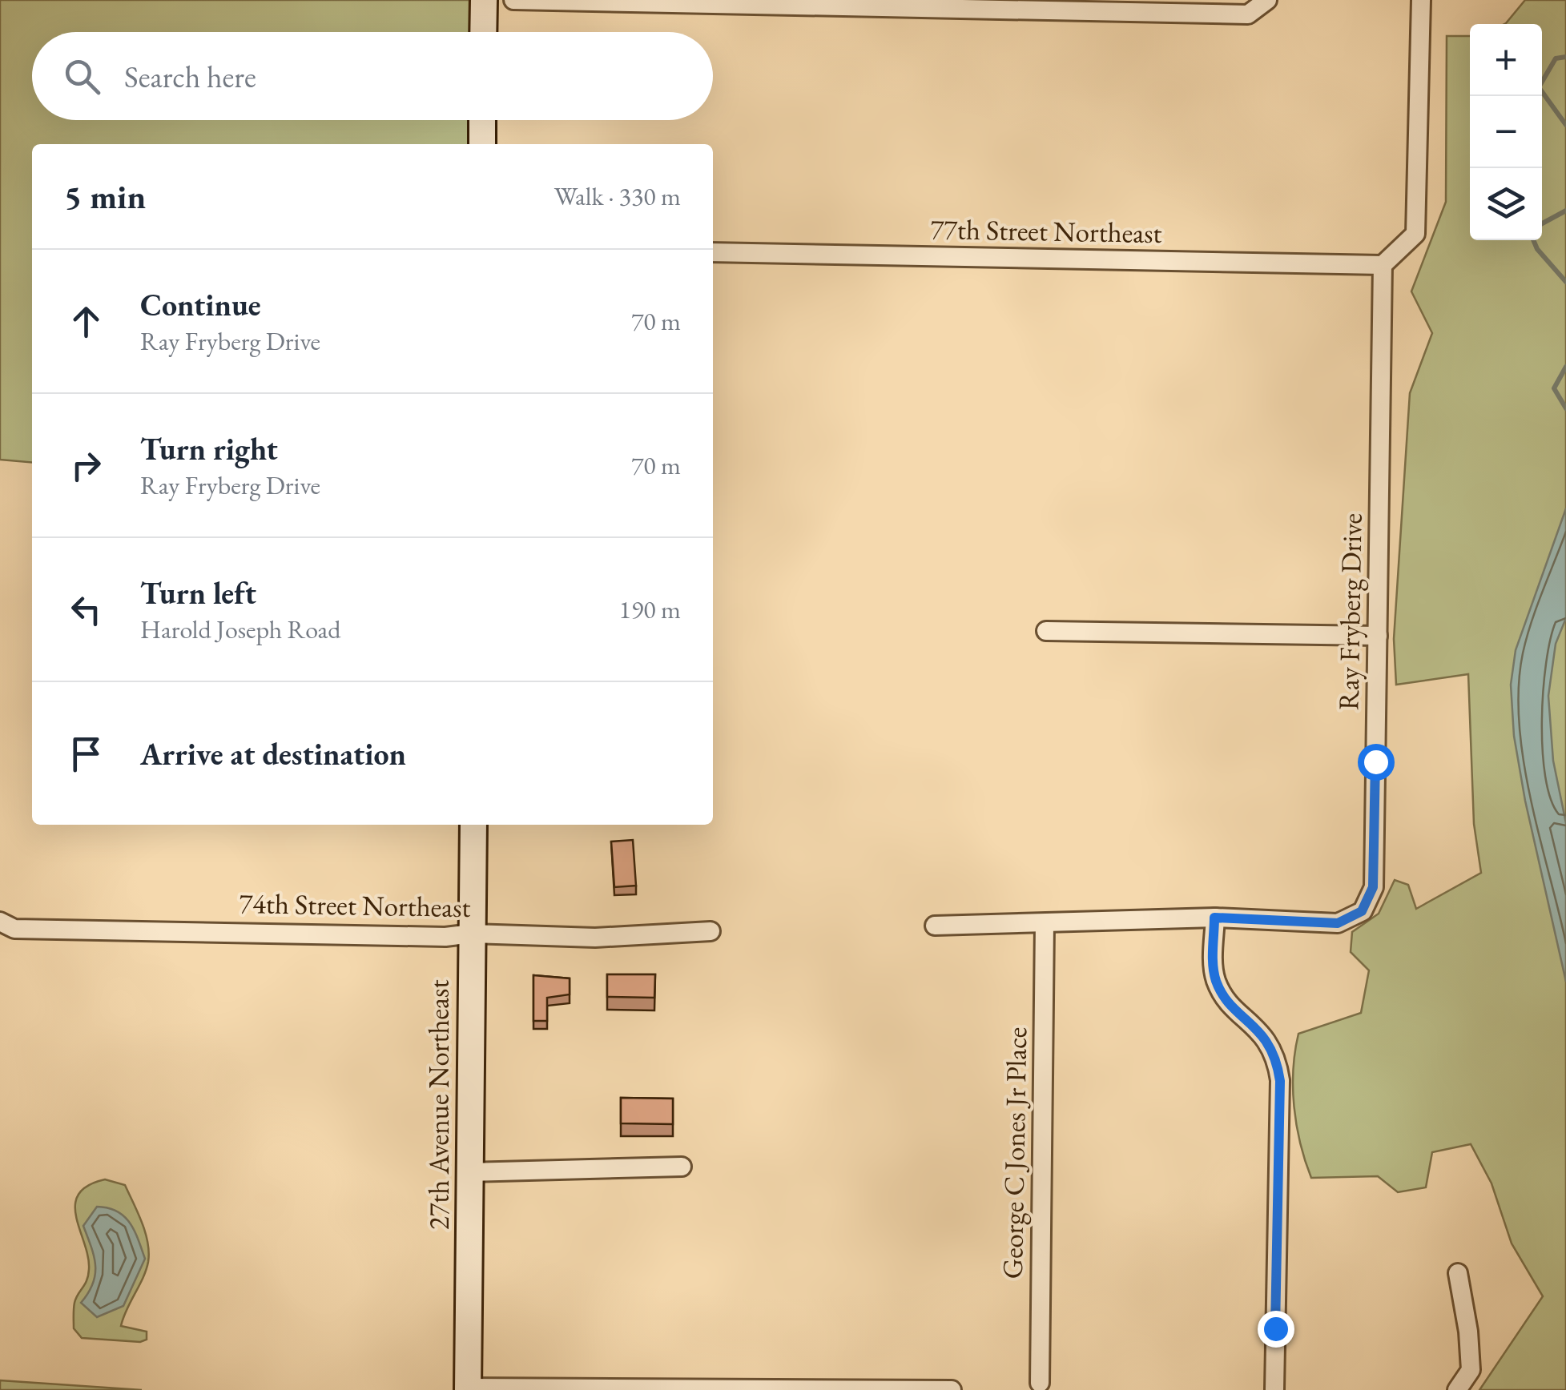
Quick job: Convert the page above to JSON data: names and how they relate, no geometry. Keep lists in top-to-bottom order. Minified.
{"streets":{"street":["77th Street Northeast","Ray Fryberg Drive","74th Street Northeast","27th Avenue Northeast","George C Jones Jr Place"]},"crossings":[["77th Street Northeast","Ray Fryberg Drive"],["Ray Fryberg Drive","George C Jones Jr Place"],["74th Street Northeast","27th Avenue Northeast"]],"page":{"map_buttons":["+","−"],"search":"Search here","heading":["5 min","Walk · 330 m"],"list":[["Continue","Ray Fryberg Drive","70 m"],["Turn right","Ray Fryberg Drive","70 m"],["Turn left","Harold Joseph Road","190 m"],"Arrive at destination"]}}
